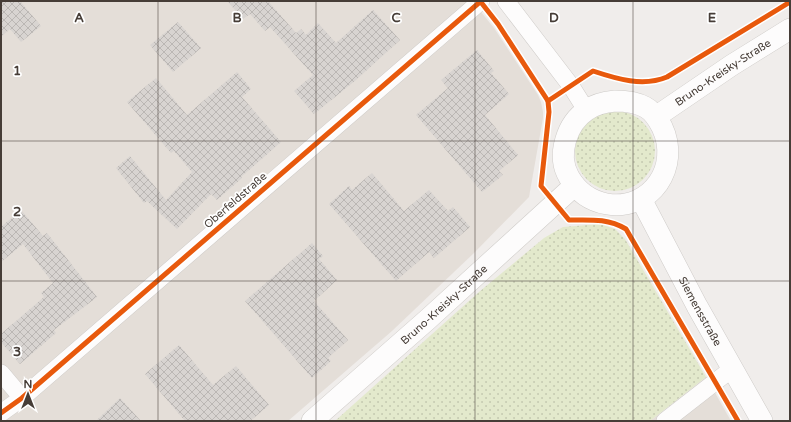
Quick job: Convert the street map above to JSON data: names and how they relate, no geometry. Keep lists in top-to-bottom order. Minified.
{"streets":{"street":["Bruno-Kreisky-Straße","Oberfeldstraße","Siemensstraße"]},"crossings":[["Bruno-Kreisky-Straße","Siemensstraße"]],"north":"top","grid":{"columns":["A","B","C","D","E"],"rows":["1","2","3"]}}
